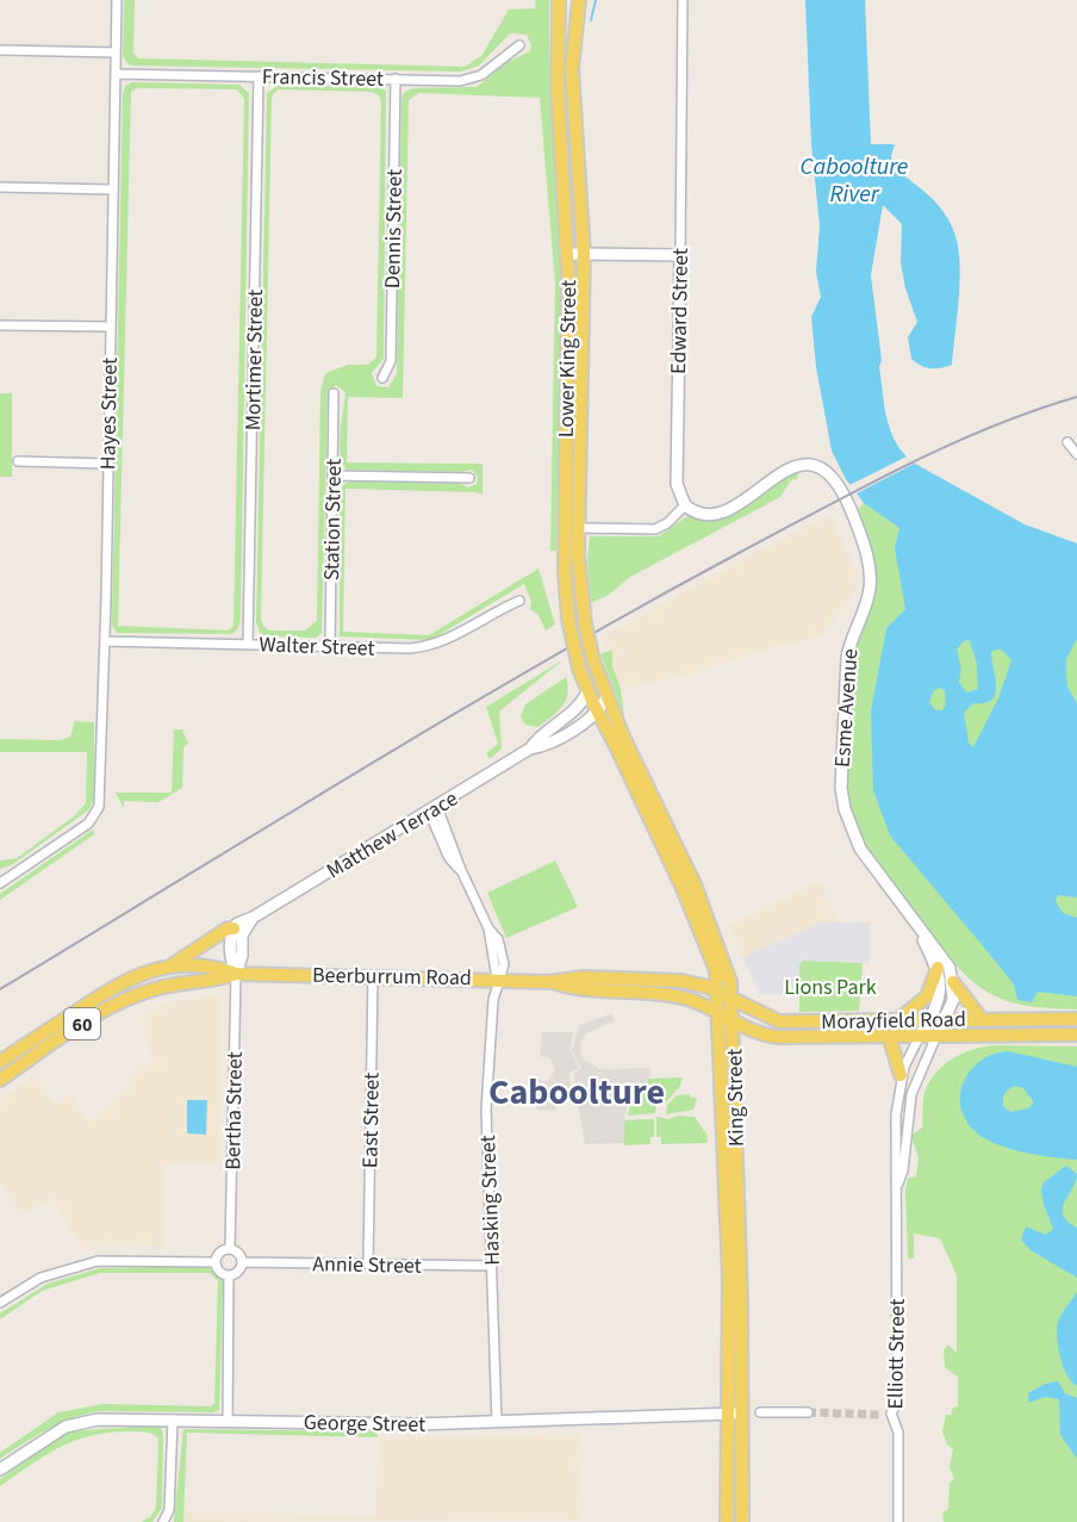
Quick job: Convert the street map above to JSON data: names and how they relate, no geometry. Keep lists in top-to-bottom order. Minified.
{"streets":{"main road":["Lower King Street","Beerburrum Road","Morayfield Road","60","King Street"],"street":["Francis Street","Dennis Street","Edward Street","Mortimer Street","Hayes Street","Station Street","Walter Street","Esme Avenue","Matthew Terrace","Bertha Street","East Street","Hasking Street","Annie Street","Elliott Street","George Street"]},"crossings":[["Francis Street","Dennis Street"],["Francis Street","Mortimer Street"],["Francis Street","Hayes Street"],["Edward Street","Esme Avenue"],["Lower King Street","Matthew Terrace"],["Lower King Street","King Street"],["Mortimer Street","Walter Street"],["Hayes Street","Walter Street"],["Station Street","Walter Street"],["Esme Avenue","Morayfield Road"],["Esme Avenue","Elliott Street"],["Matthew Terrace","King Street"],["Matthew Terrace","Hasking Street"],["Beerburrum Road","Morayfield Road"],["Beerburrum Road","King Street"],["Beerburrum Road","Bertha Street"],["Beerburrum Road","East Street"],["Beerburrum Road","Hasking Street"],["Morayfield Road","King Street"],["Morayfield Road","Elliott Street"],["King Street","George Street"],["Bertha Street","Annie Street"],["East Street","Annie Street"],["Hasking Street","Annie Street"],["Hasking Street","George Street"]],"districts":["Caboolture"],"water":["Caboolture River"],"parks":["Lions Park"]}
